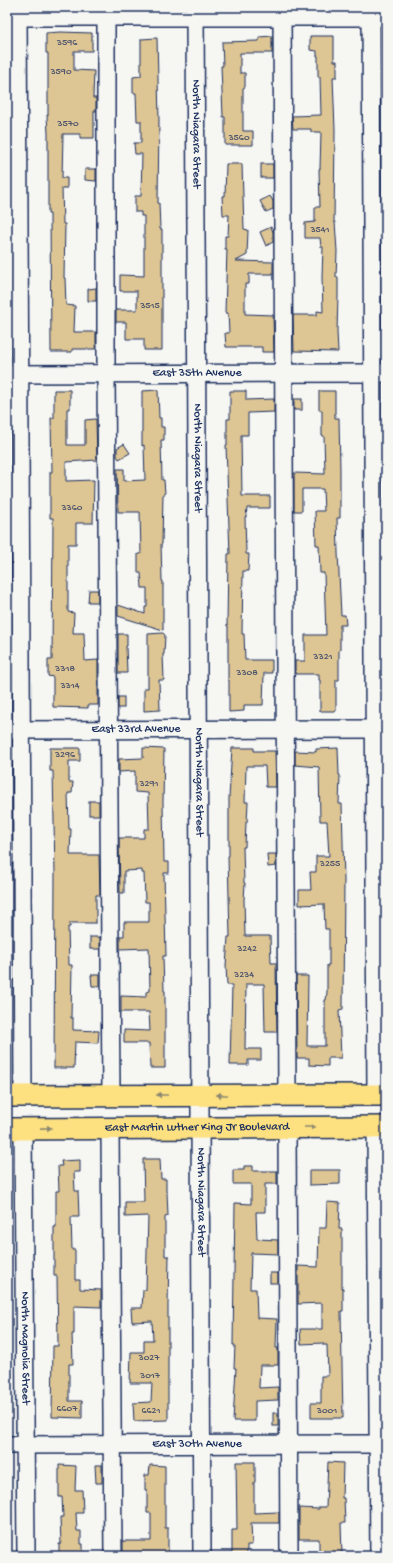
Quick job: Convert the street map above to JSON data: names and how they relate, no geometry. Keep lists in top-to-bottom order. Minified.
{"streets":{"main road":["East Martin Luther King Jr Boulevard"],"street":["North Niagara Street","East 35th Avenue","East 33rd Avenue","North Magnolia Street","East 30th Avenue"]},"crossings":[["North Niagara Street","East 35th Avenue"],["North Niagara Street","East 33rd Avenue"],["North Niagara Street","East Martin Luther King Jr Boulevard"],["North Niagara Street","East 30th Avenue"],["East Martin Luther King Jr Boulevard","North Magnolia Street"],["North Magnolia Street","East 30th Avenue"]],"house_numbers":["3596","3590","3570","3560","3541","3515","3360","3321","3318","3308","3314","3296","3291","3255","3242","3234","3027","3017","6607","6621","3001"]}
